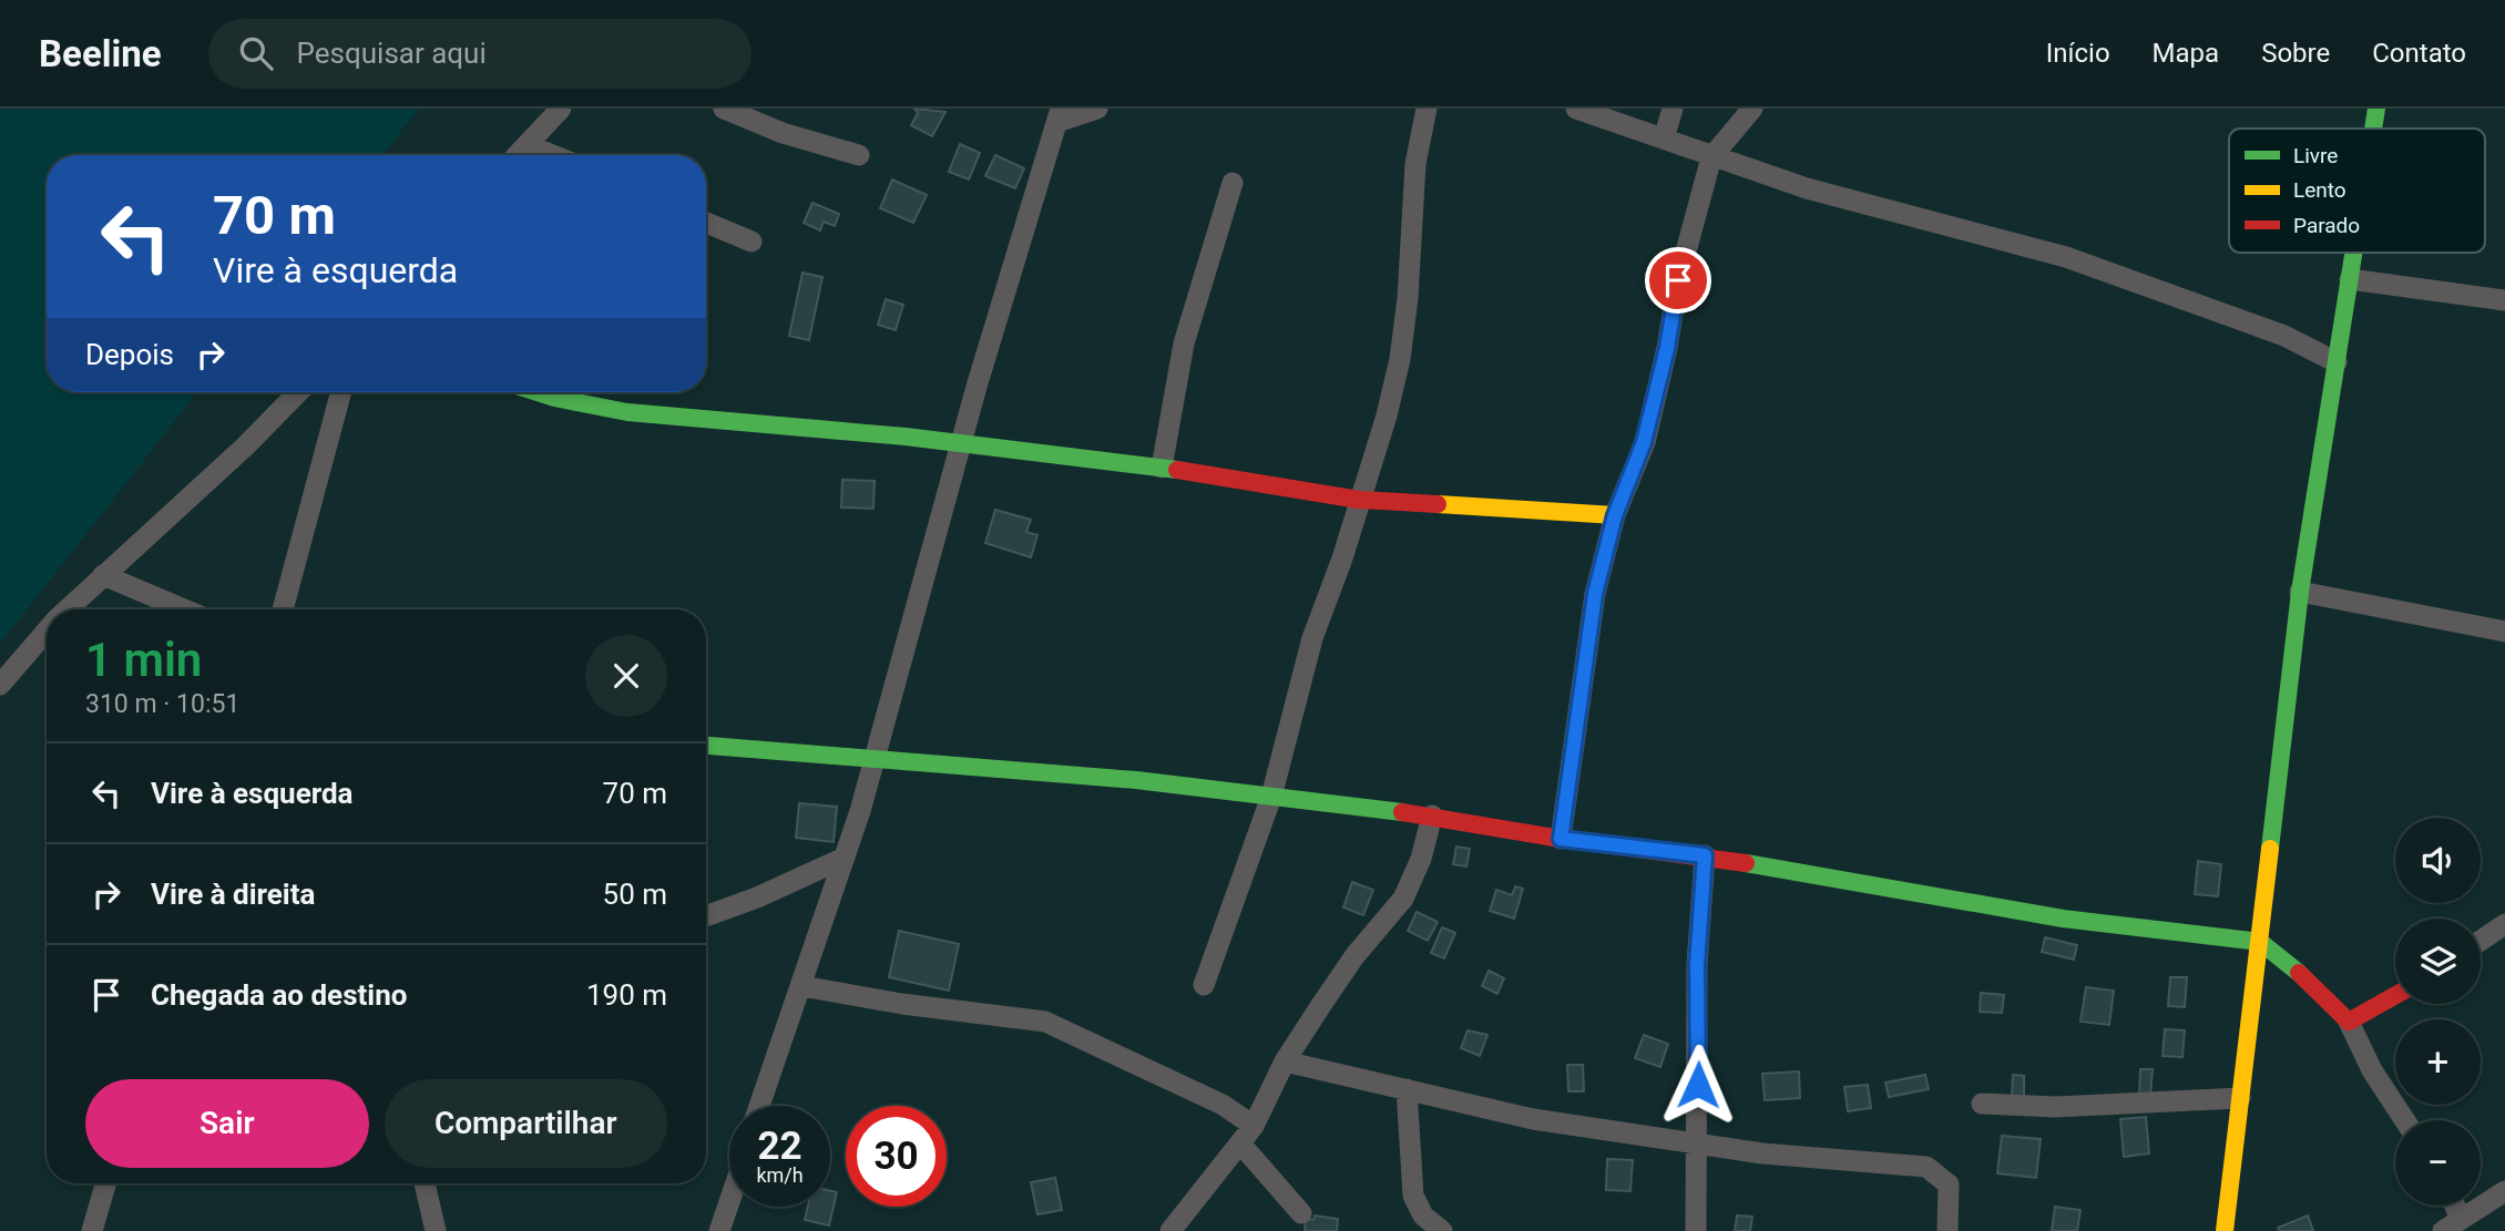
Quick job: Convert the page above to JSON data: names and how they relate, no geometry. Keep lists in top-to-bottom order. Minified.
{"legend":["Livre","Lento","Parado"],"page":{"header":"Beeline","search":"Pesquisar aqui","nav":["Início","Mapa","Sobre","Contato"],"turn":["70 m","Vire à esquerda"],"then":"Depois","heading":["1 min","310 m · 10:51"],"list":[{"name":"Vire à esquerda","value":"70 m"},{"name":"Vire à direita","value":"50 m"},{"name":"Chegada ao destino","value":"190 m"}],"map_buttons":["+","−"],"buttons":["Sair","Compartilhar"],"speed":"22 km/h","limit":"30"}}
